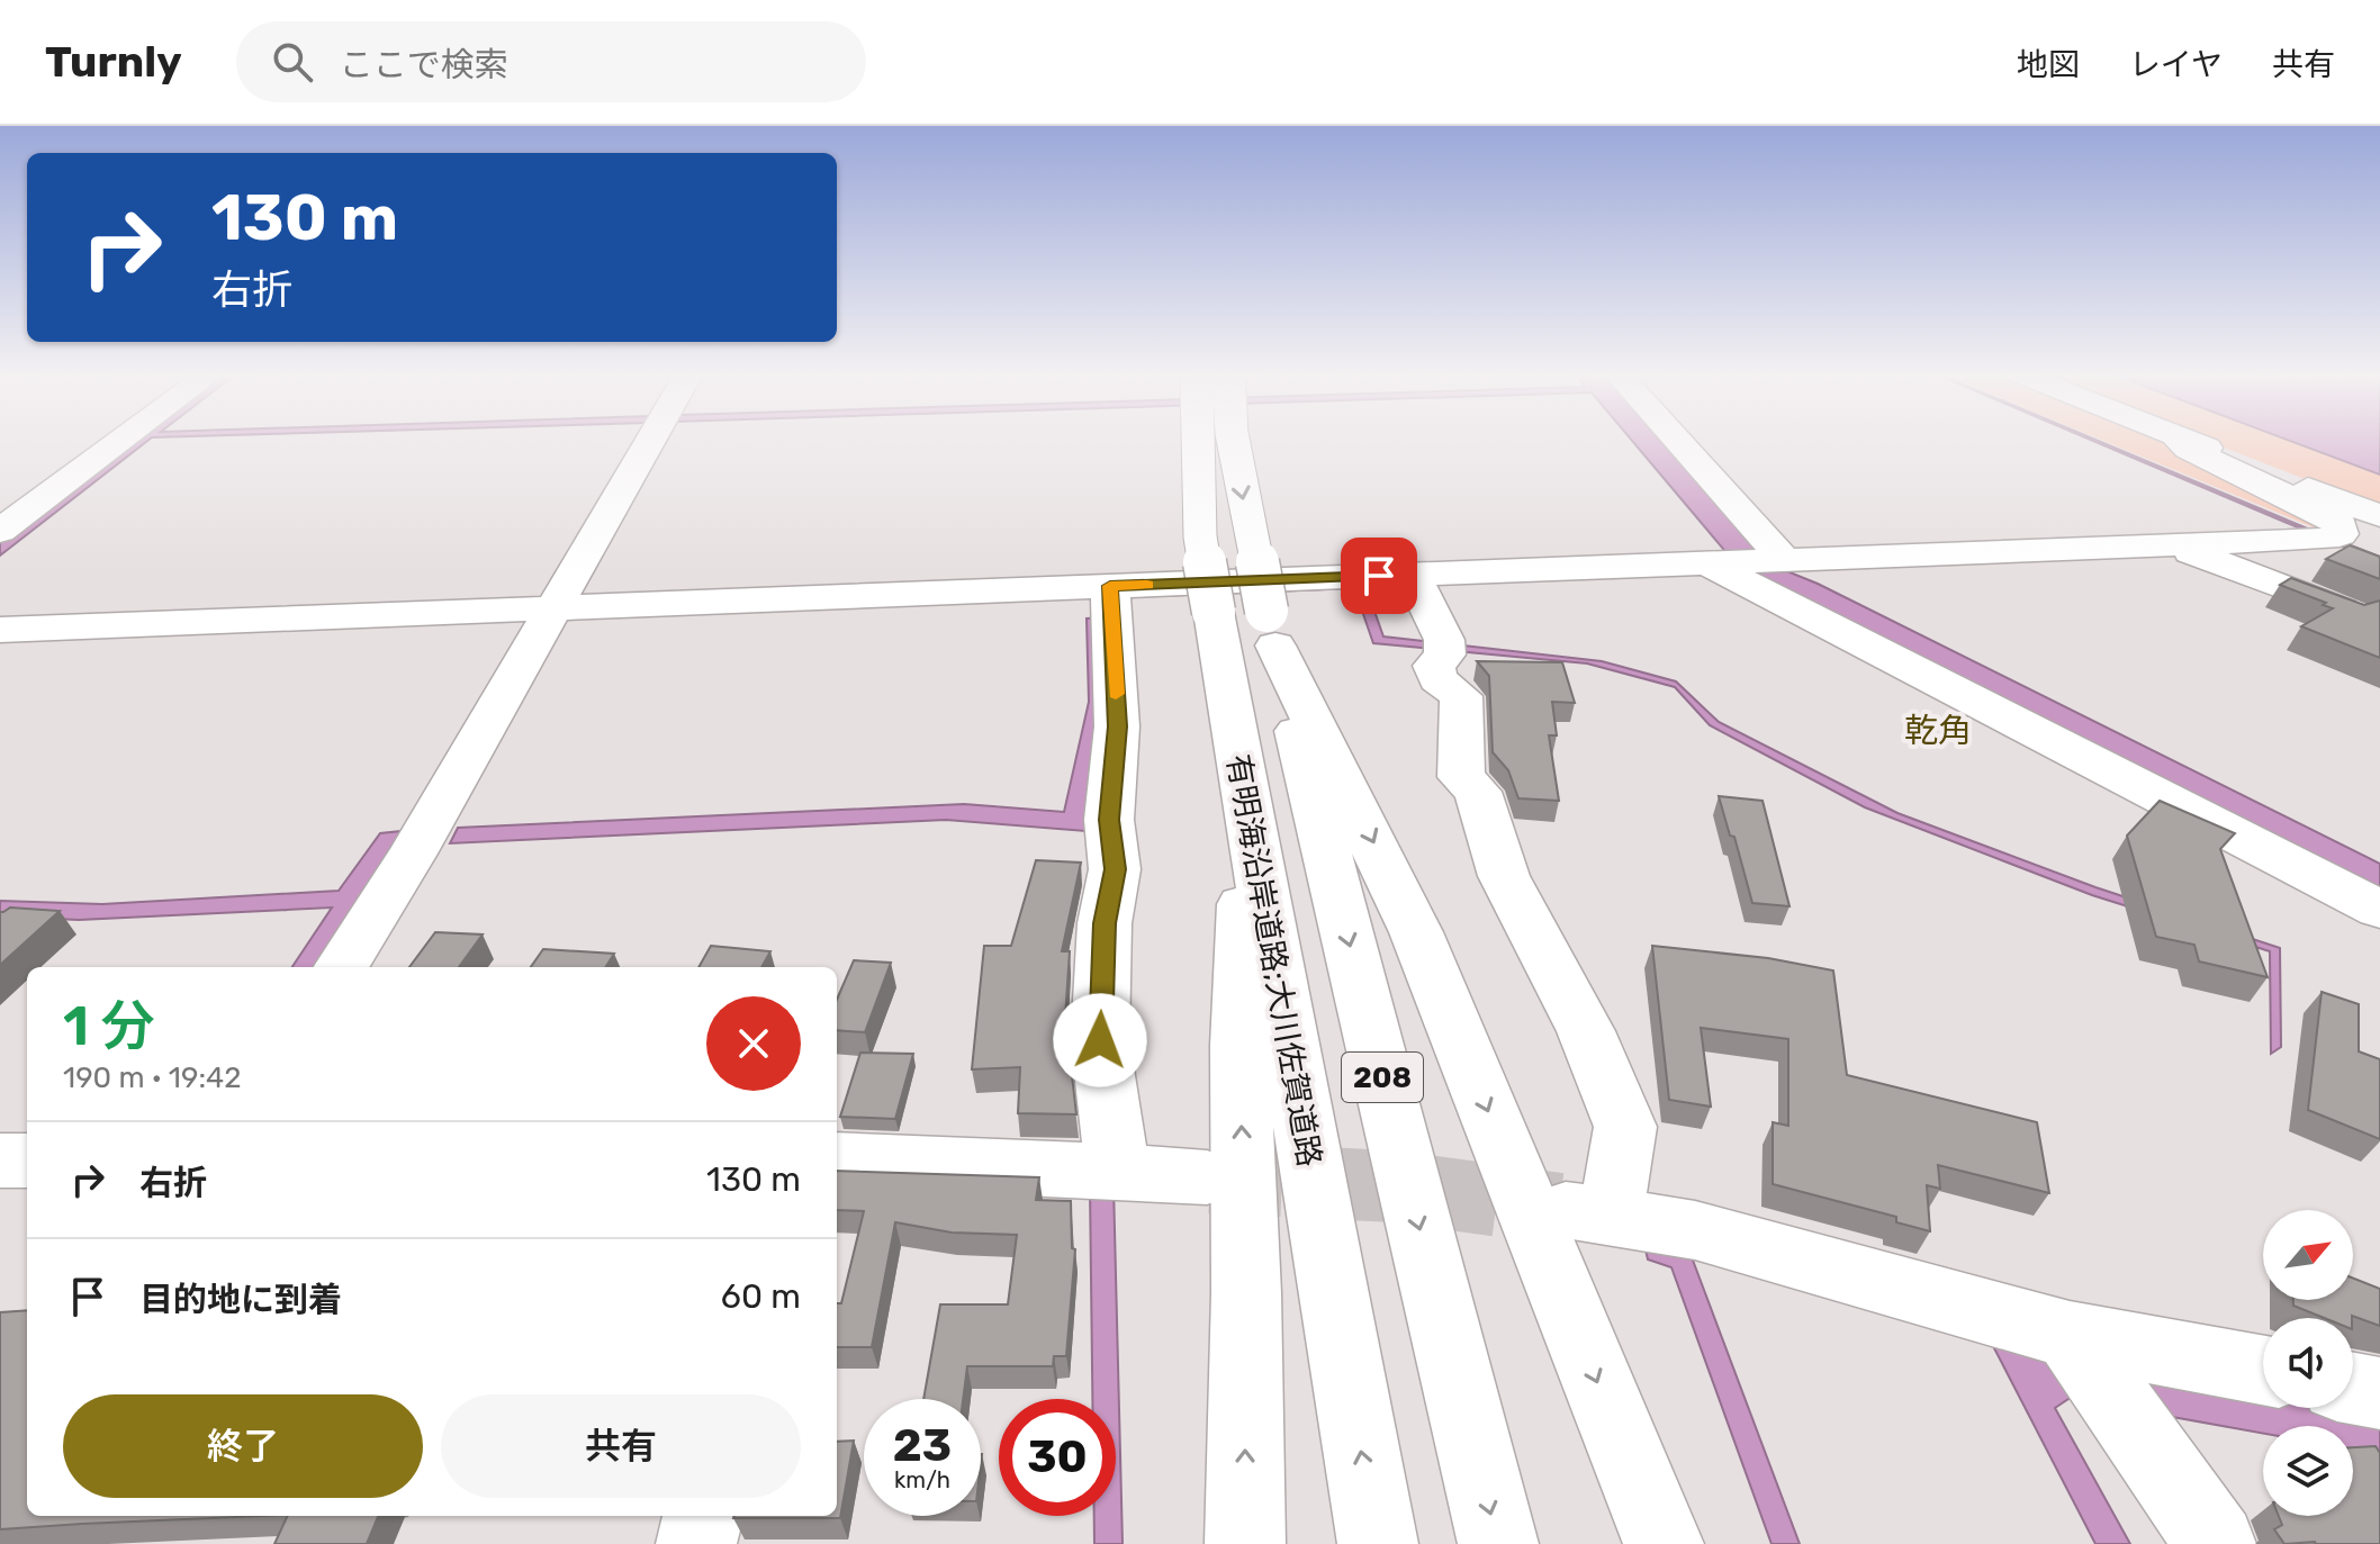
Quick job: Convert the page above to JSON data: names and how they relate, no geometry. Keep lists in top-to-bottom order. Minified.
{"streets":{"main road":["有明海沿岸道路;大川佐賀道路","208"]},"districts":["乾角"],"north":"top right","page":{"header":"Turnly","search":"ここで検索","nav":["地図","レイヤ","共有"],"turn":["130 m","右折"],"heading":["1 分","190 m · 19:42"],"list":[{"name":"右折","value":"130 m"},{"name":"目的地に到着","value":"60 m"}],"buttons":["終了","共有"],"speed":"23 km/h","limit":"30"}}
